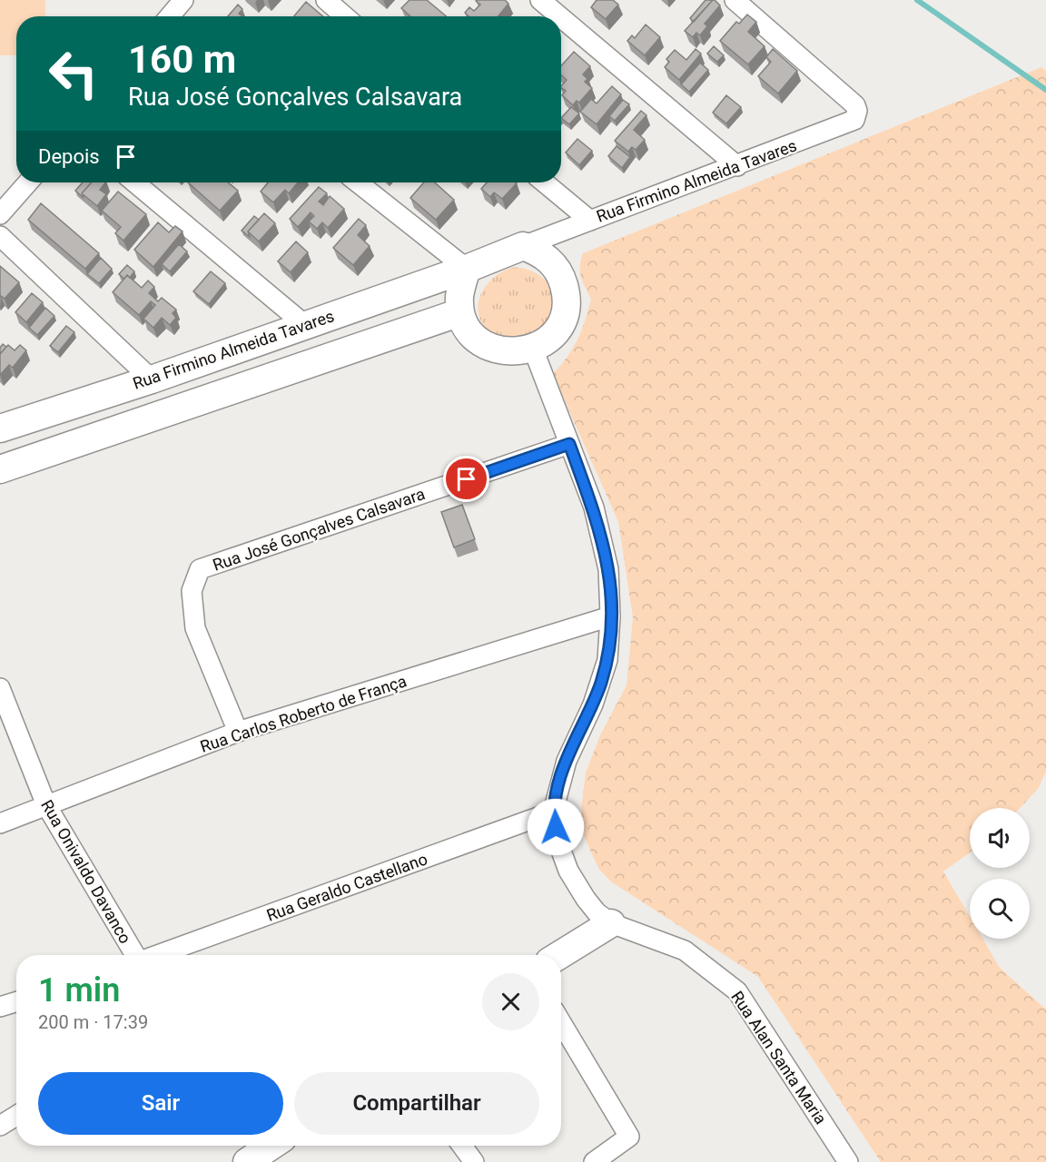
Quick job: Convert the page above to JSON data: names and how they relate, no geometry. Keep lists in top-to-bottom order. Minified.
{"streets":{"street":["Rua Firmino Almeida Tavares","Rua José Gonçalves Calsavara","Rua Carlos Roberto de França","Rua Onivaldo Davanco","Rua Geraldo Castellano","Rua Alan Santa Maria"]},"crossings":[["Rua José Gonçalves Calsavara","Rua Carlos Roberto de França"],["Rua Carlos Roberto de França","Rua Onivaldo Davanco"]],"page":{"turn":["160 m","Rua José Gonçalves Calsavara"],"then":"Depois","heading":["1 min","200 m · 17:39"],"buttons":["Sair","Compartilhar"]}}
